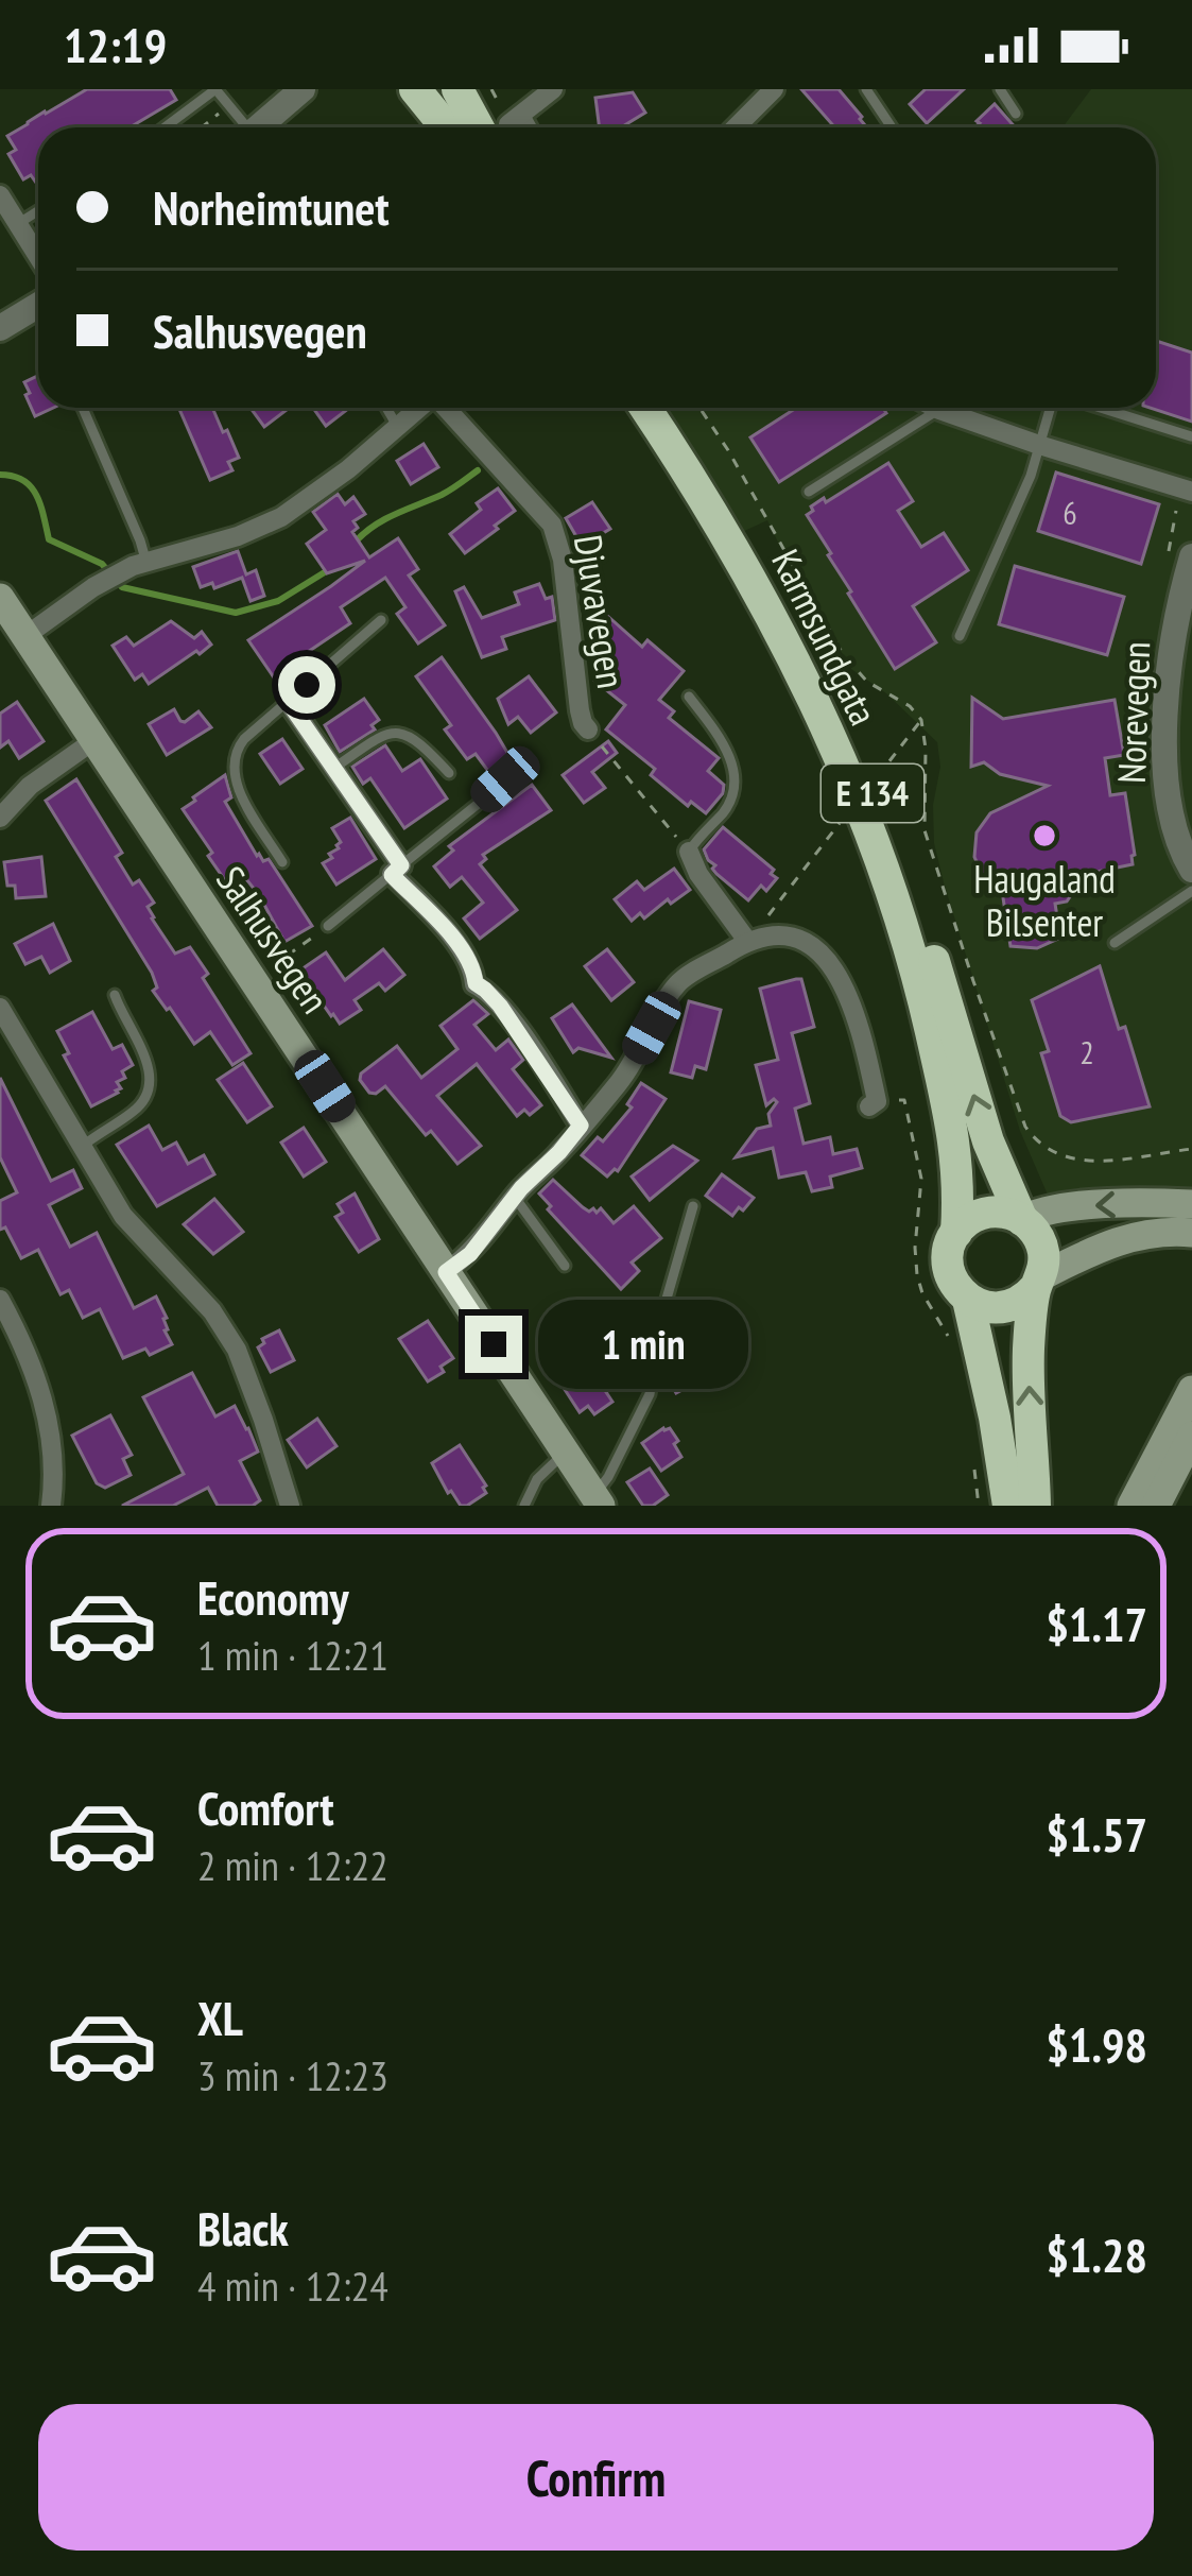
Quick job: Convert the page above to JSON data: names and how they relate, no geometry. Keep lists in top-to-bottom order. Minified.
{"streets":{"highway":["Karmsundgata","E 134"],"main road":["Salhusvegen"],"street":["Djuvavegen","Norevegen"]},"crossings":[["Djuvavegen","Salhusvegen"],["Karmsundgata","E 134"]],"places":["Haugaland Bilsenter"],"house_numbers":["6","2"],"page":{"status":"12:19","banner":["Norheimtunet","Salhusvegen"],"bubble":"1 min","list":[{"name":"Economy","note":"1 min · 12:21","value":"$1.17"},{"name":"Comfort","note":"2 min · 12:22","value":"$1.57"},{"name":"XL","note":"3 min · 12:23","value":"$1.98"},{"name":"Black","note":"4 min · 12:24","value":"$1.28"}],"buttons":"Confirm"}}
